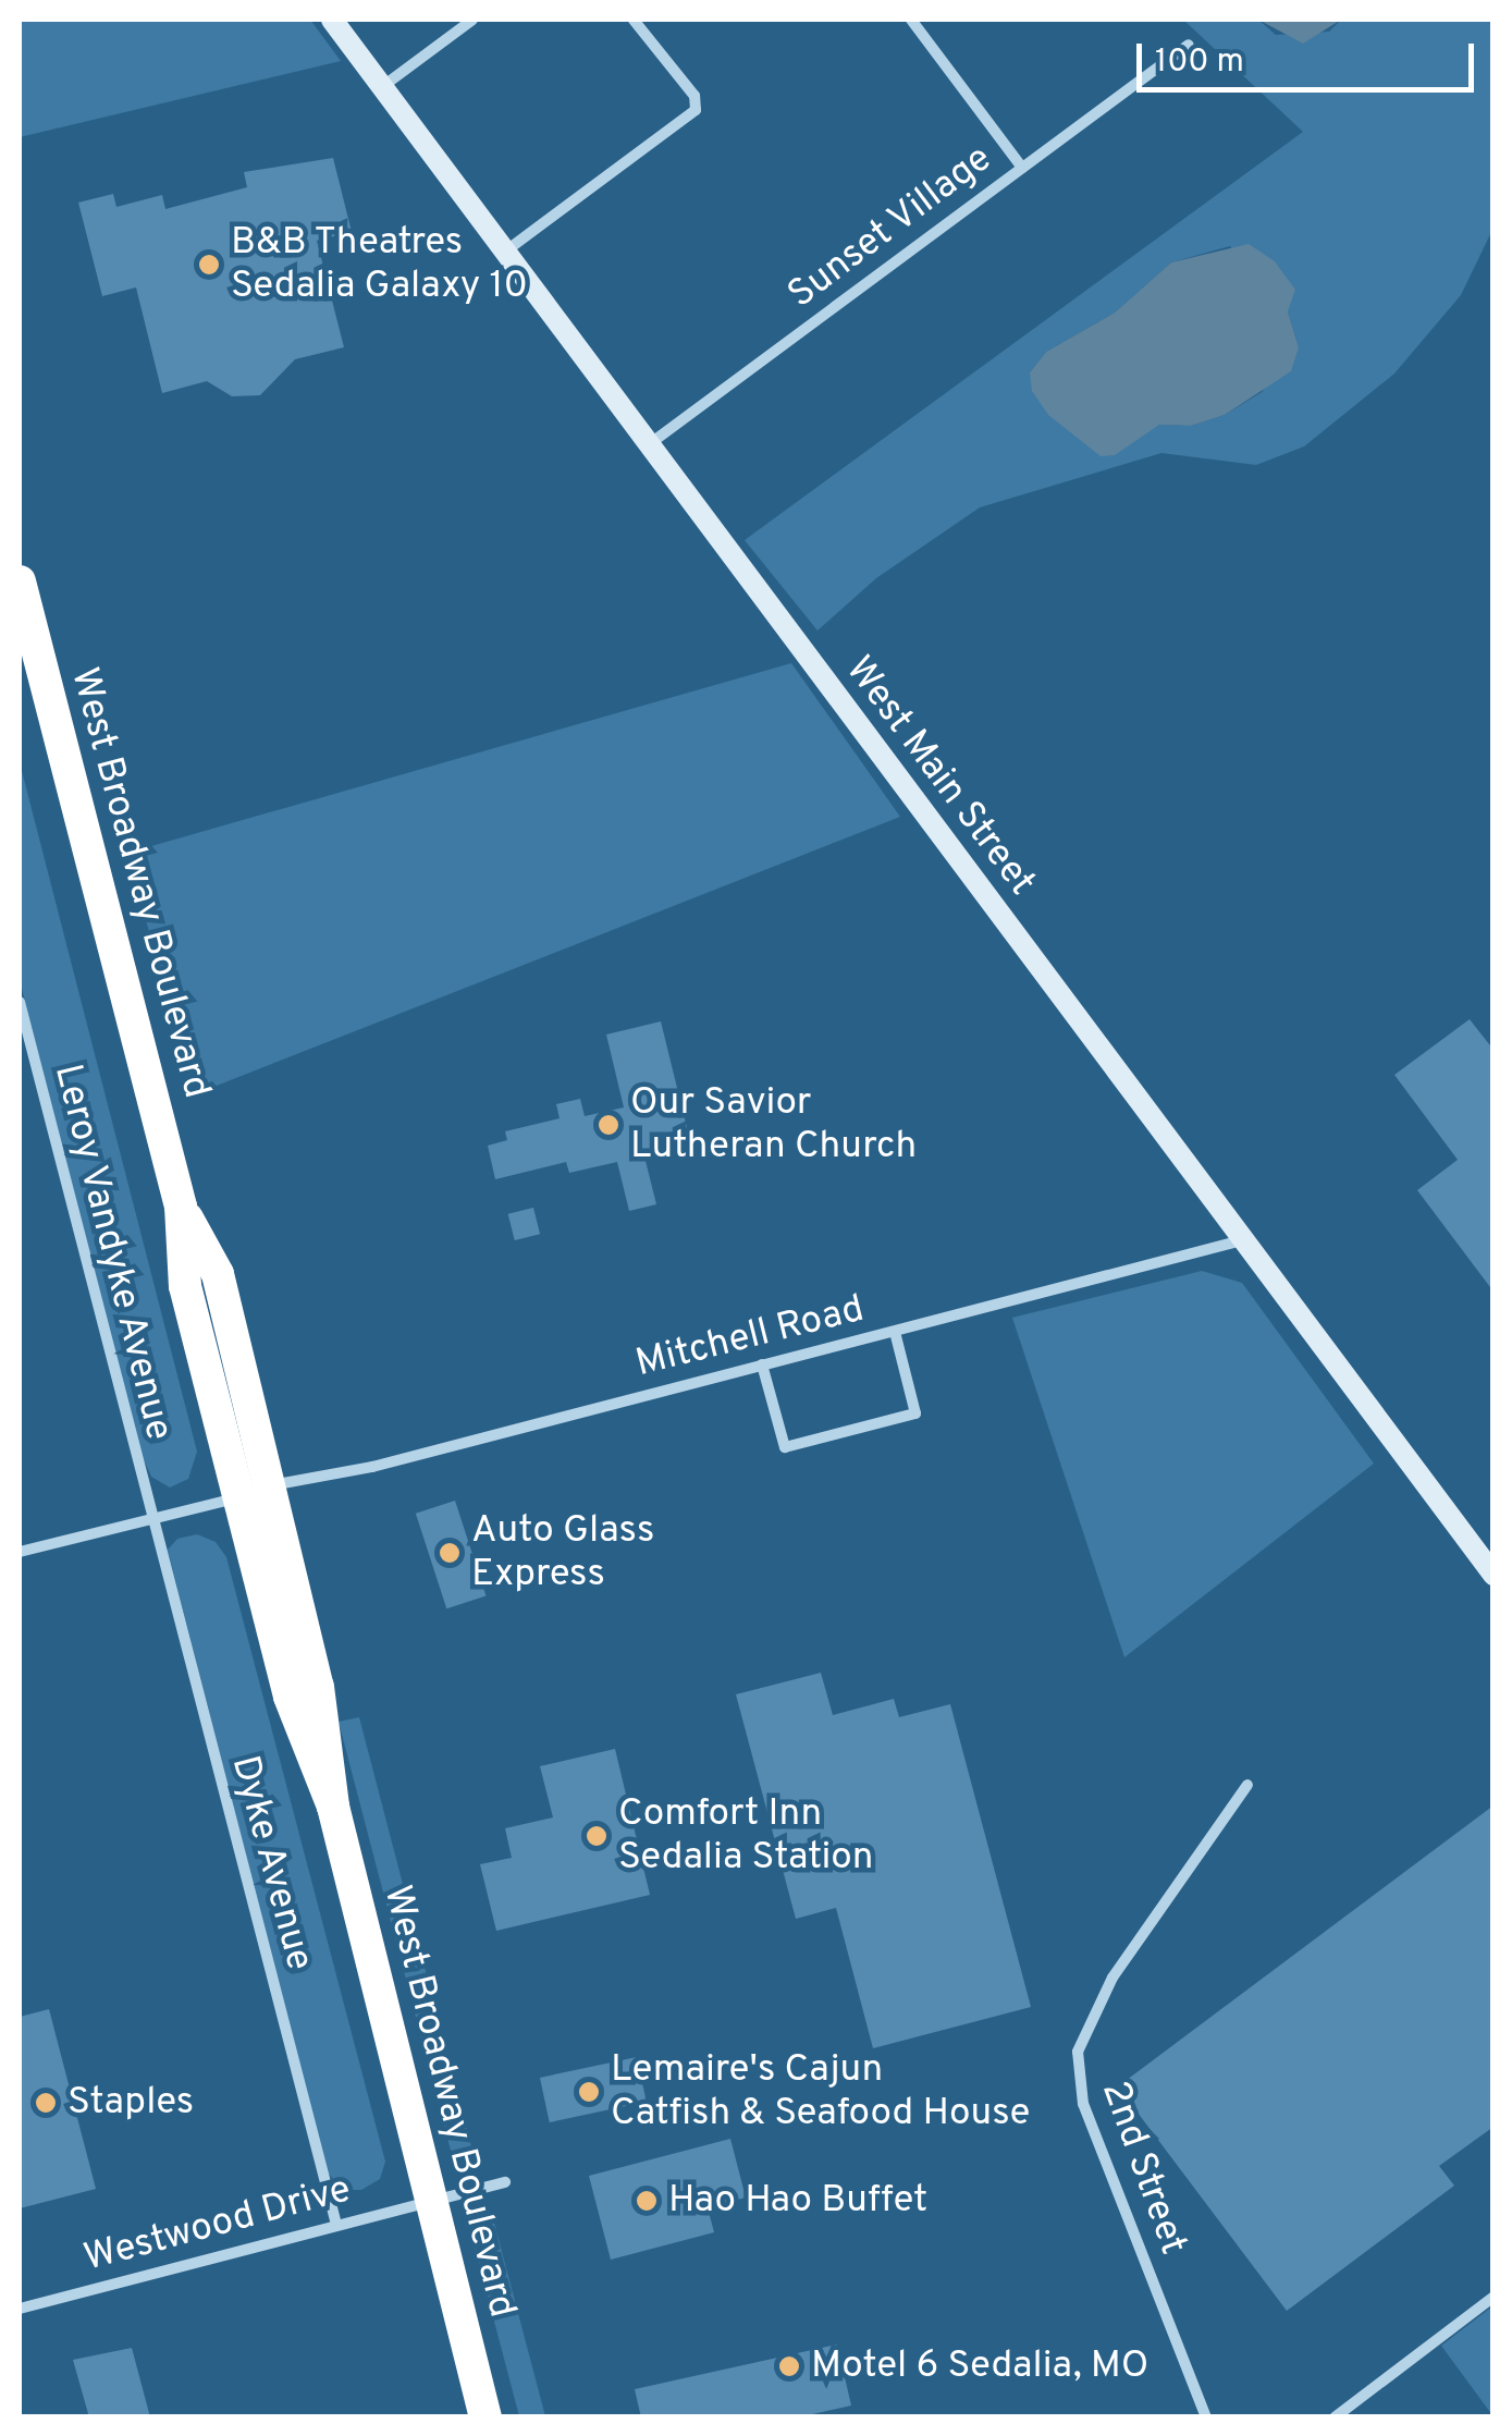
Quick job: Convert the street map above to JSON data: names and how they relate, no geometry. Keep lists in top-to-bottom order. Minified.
{"streets":{"highway":["West Broadway Boulevard"],"main road":["West Main Street"],"street":["Sunset Village","Leroy Vandyke Avenue","Mitchell Road","Dyke Avenue","2nd Street","Westwood Drive"]},"crossings":[["Sunset Village","West Main Street"],["West Main Street","Mitchell Road"],["West Broadway Boulevard","Mitchell Road"],["West Broadway Boulevard","Westwood Drive"],["Leroy Vandyke Avenue","Mitchell Road"],["Leroy Vandyke Avenue","Dyke Avenue"],["Mitchell Road","Dyke Avenue"],["Dyke Avenue","Westwood Drive"]],"places":["B&B Theatres Sedalia Galaxy 10","Our Savior Lutheran Church","Auto Glass Express","Comfort Inn Sedalia Station","Lemaire's Cajun Catfish & Seafood House","Staples","Hao Hao Buffet","Motel 6 Sedalia, MO"],"scale_bar":"100 m"}
